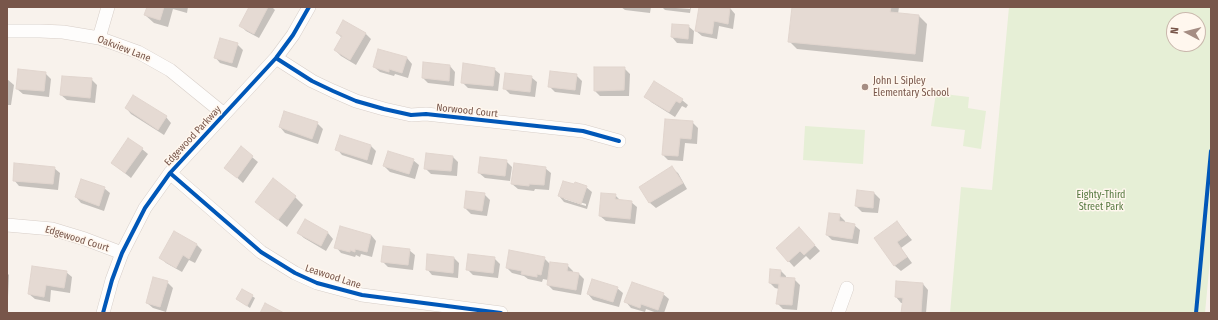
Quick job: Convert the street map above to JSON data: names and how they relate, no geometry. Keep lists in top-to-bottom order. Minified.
{"streets":{"street":["Oakview Lane","Norwood Court","Edgewood Parkway","Edgewood Court","Leawood Lane"]},"crossings":[["Oakview Lane","Edgewood Parkway"],["Norwood Court","Edgewood Parkway"],["Edgewood Parkway","Edgewood Court"],["Edgewood Parkway","Leawood Lane"]],"parks":["Eighty-Third Street Park"],"places":["John L Sipley Elementary School"],"north":"left"}
